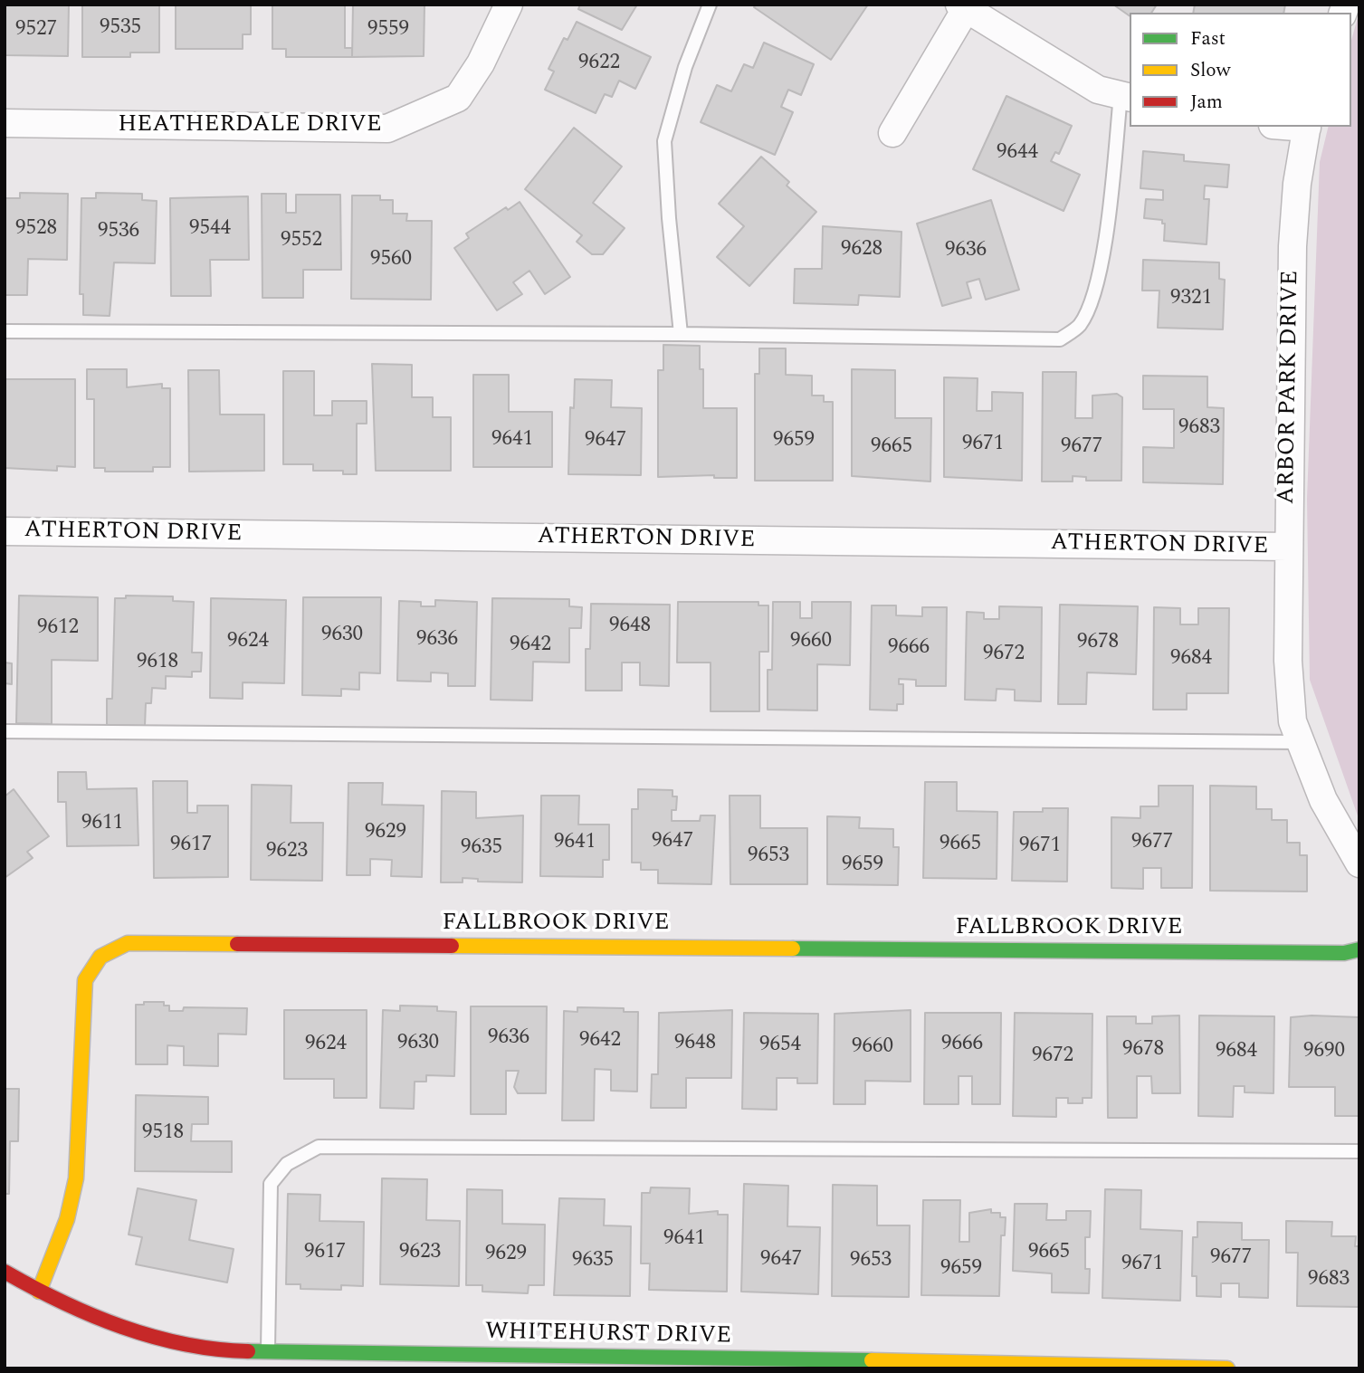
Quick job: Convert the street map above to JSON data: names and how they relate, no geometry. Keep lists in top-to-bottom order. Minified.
{"streets":{"street":["HEATHERDALE DRIVE","ARBOR PARK DRIVE","ATHERTON DRIVE","FALLBROOK DRIVE","WHITEHURST DRIVE"]},"crossings":[["ARBOR PARK DRIVE","ATHERTON DRIVE"],["FALLBROOK DRIVE","WHITEHURST DRIVE"]],"house_numbers":["9535","9527","9559","9622","9644","9528","9544","9536","9552","9628","9636","9560","9321","9683","9641","9647","9659","9671","9665","9677","9648","9612","9630","9636","9624","9660","9678","9642","9666","9672","9684","9618","9611","9629","9647","9641","9677","9665","9617","9671","9635","9623","9653","9659","9636","9642","9630","9648","9624","9666","9654","9660","9678","9684","9690","9672","9518","9641","9617","9623","9665","9629","9677","9647","9635","9653","9671","9659","9683"],"legend":["Fast","Slow","Jam"]}
